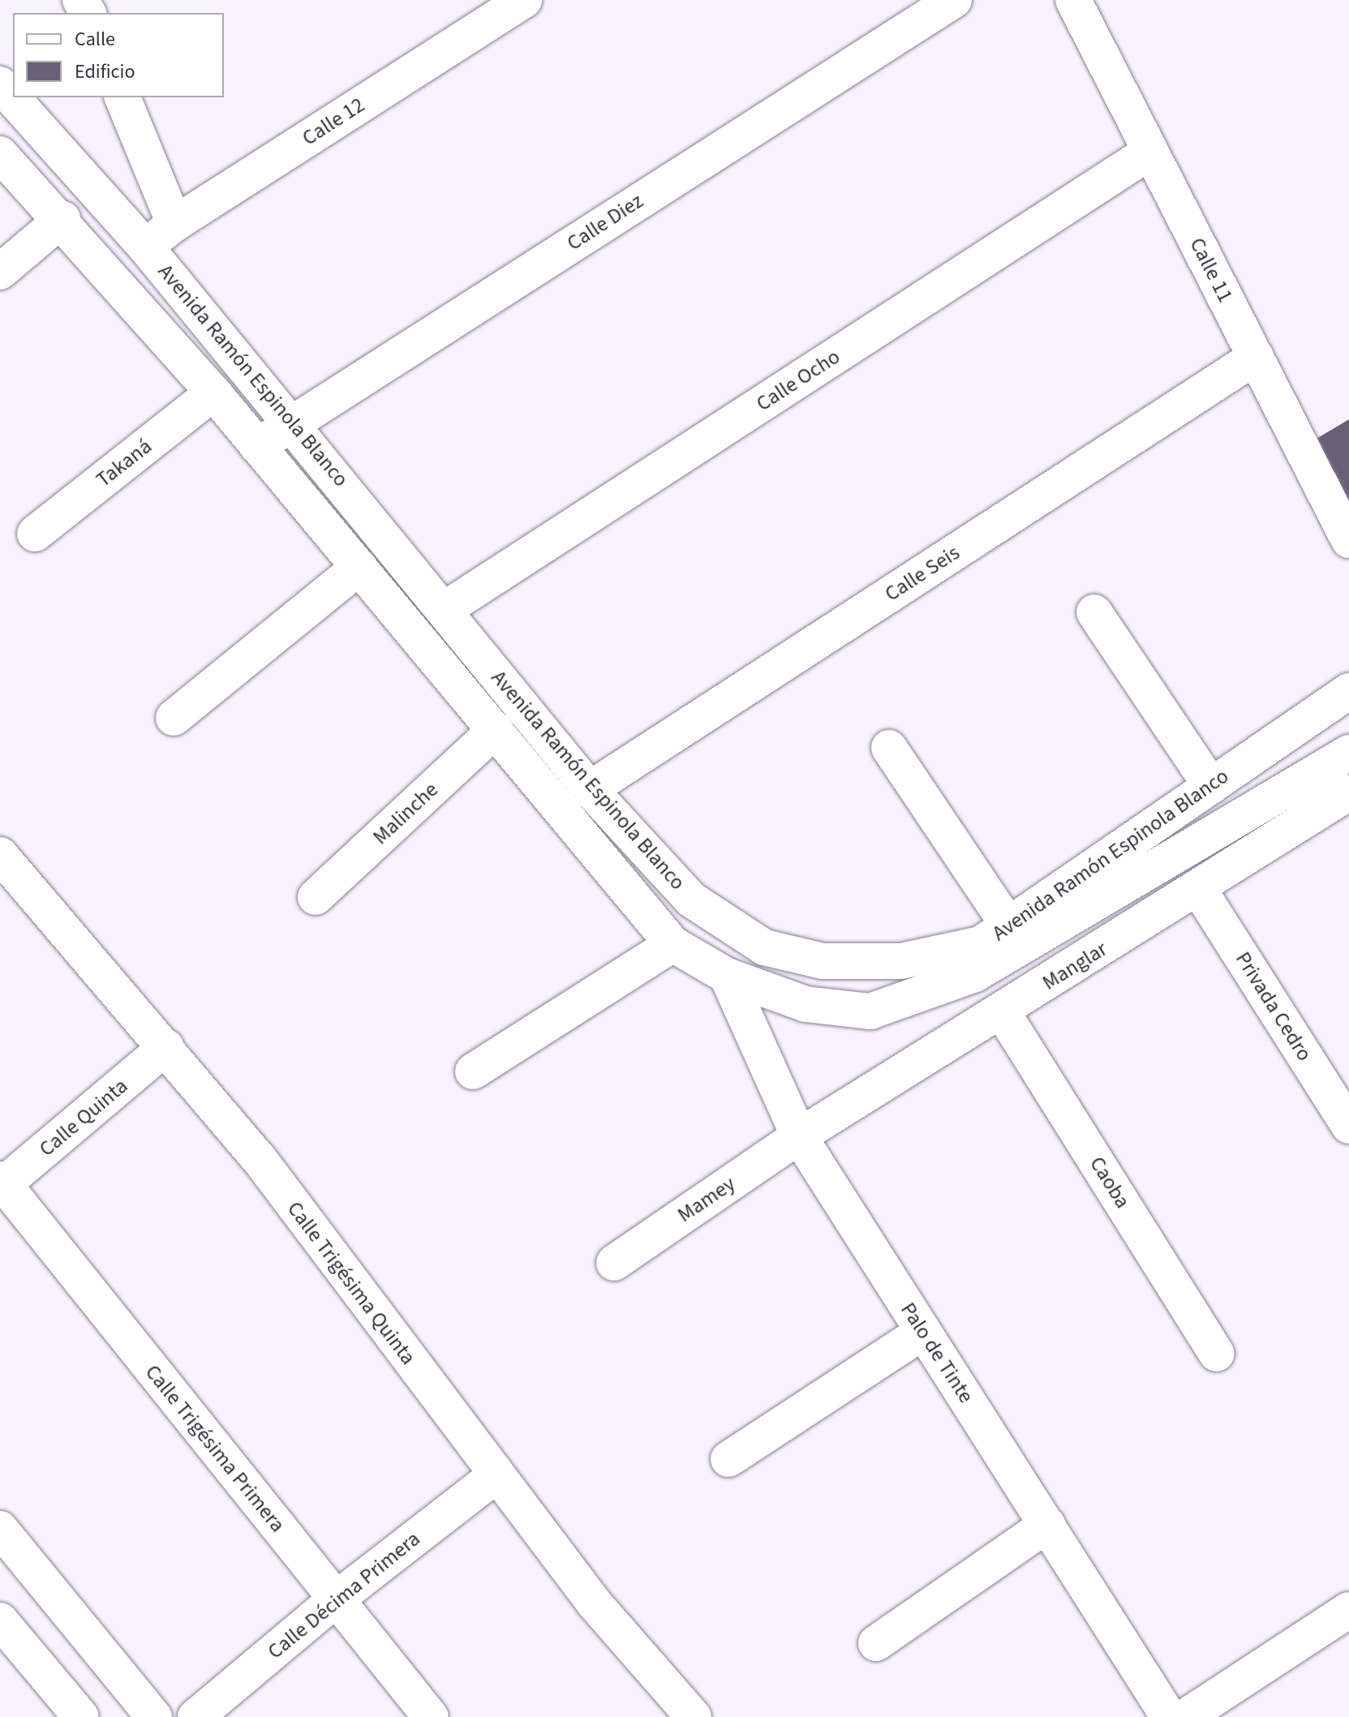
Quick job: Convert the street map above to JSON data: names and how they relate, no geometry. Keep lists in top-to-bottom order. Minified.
{"streets":{"street":["Calle 12","Calle Diez","Calle 11","Avenida Ramón Espinola Blanco","Calle Ocho","Takaná","Calle Seis","Malinche","Manglar","Privada Cedro","Calle Quinta","Caoba","Mamey","Calle Trigésima Quinta","Palo de Tinte","Calle Trigésima Primera","Calle Décima Primera"]},"crossings":[["Calle 12","Avenida Ramón Espinola Blanco"],["Calle Diez","Avenida Ramón Espinola Blanco"],["Calle 11","Calle Ocho"],["Calle 11","Calle Seis"],["Avenida Ramón Espinola Blanco","Calle Ocho"],["Avenida Ramón Espinola Blanco","Takaná"],["Avenida Ramón Espinola Blanco","Calle Seis"],["Avenida Ramón Espinola Blanco","Malinche"],["Avenida Ramón Espinola Blanco","Palo de Tinte"],["Manglar","Privada Cedro"],["Manglar","Caoba"],["Manglar","Mamey"],["Manglar","Palo de Tinte"],["Calle Quinta","Calle Trigésima Quinta"],["Calle Quinta","Calle Trigésima Primera"],["Mamey","Palo de Tinte"],["Calle Trigésima Quinta","Calle Décima Primera"],["Calle Trigésima Primera","Calle Décima Primera"]],"legend":["Calle","Edificio"]}
